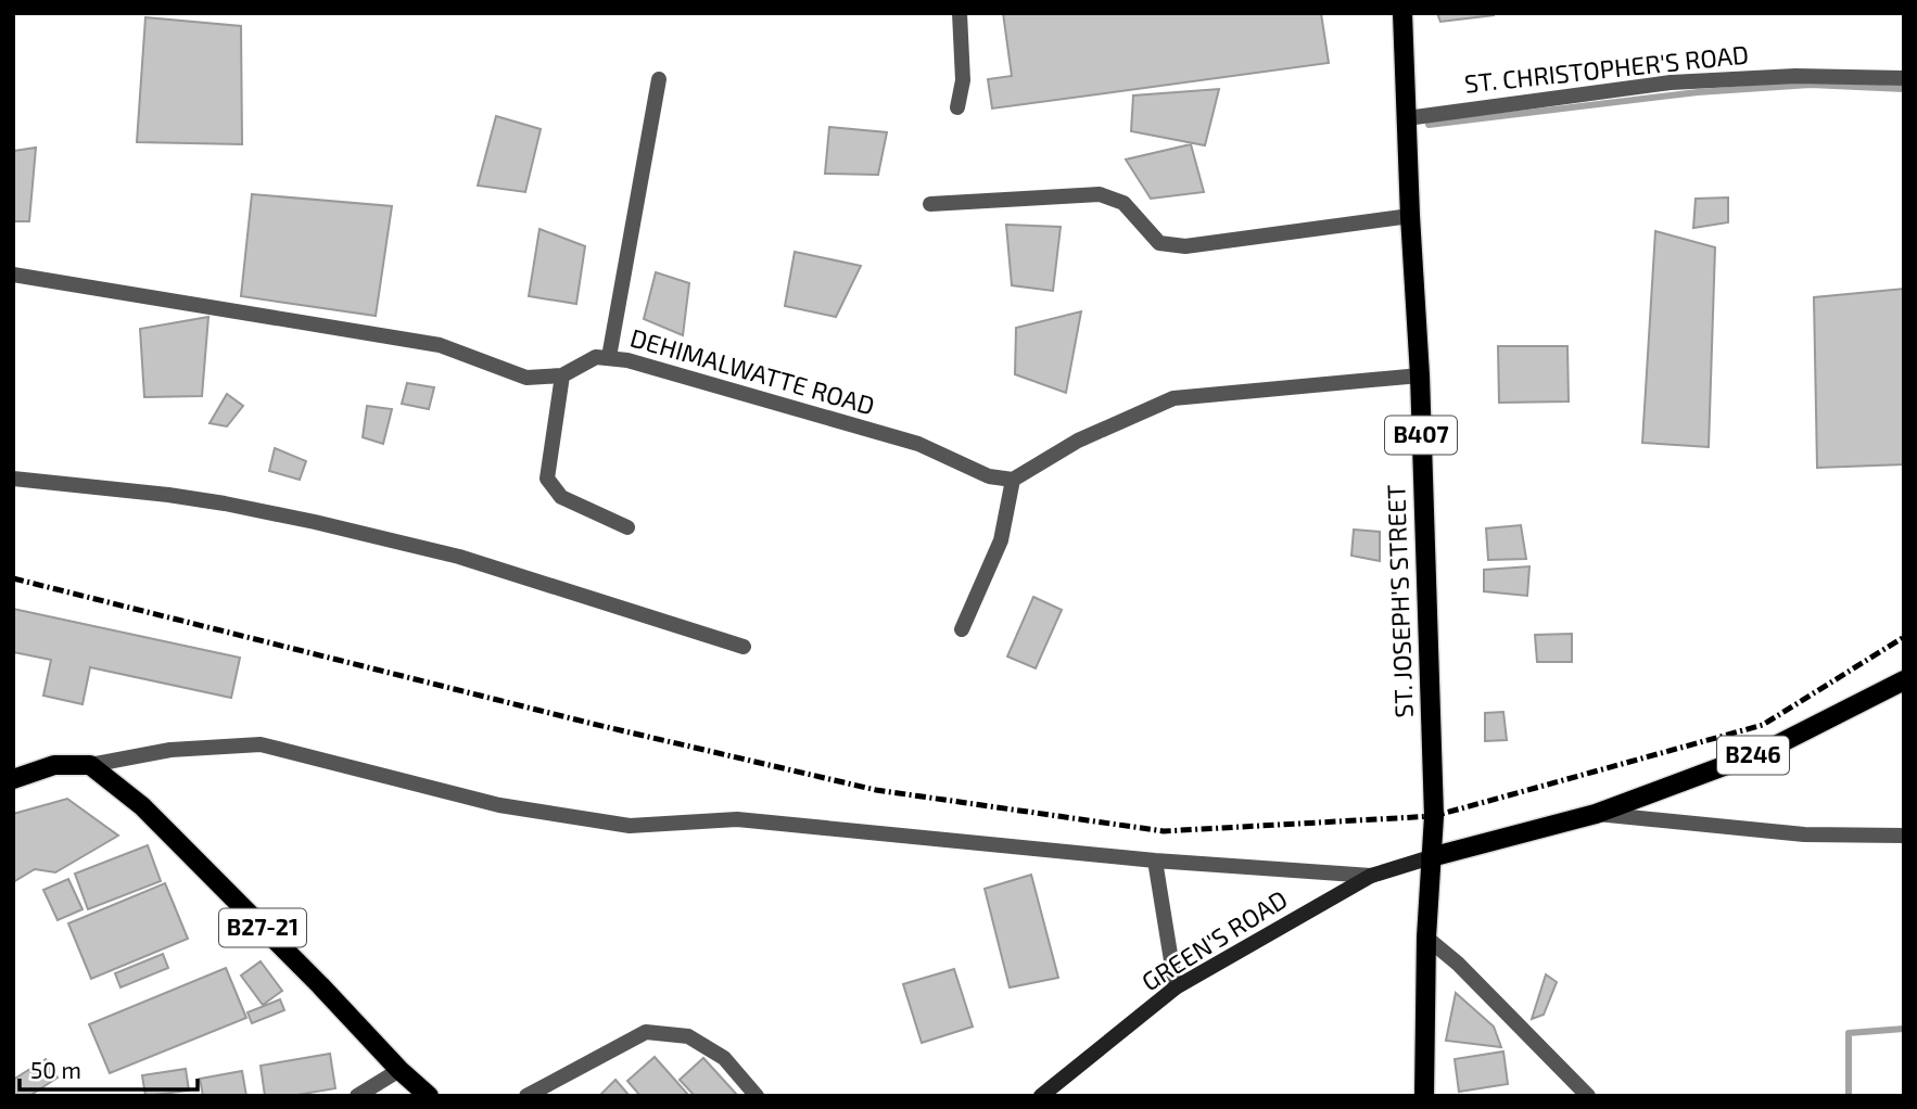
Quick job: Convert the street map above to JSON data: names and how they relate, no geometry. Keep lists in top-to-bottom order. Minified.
{"streets":{"main road":["B407","ST. JOSEPH'S STREET","B246","B27-21","GREEN'S ROAD"],"street":["ST. CHRISTOPHER'S ROAD","DEHIMALWATTE ROAD"]},"crossings":[["ST. CHRISTOPHER'S ROAD","ST. JOSEPH'S STREET"],["ST. JOSEPH'S STREET","B246"],["ST. JOSEPH'S STREET","GREEN'S ROAD"],["B246","GREEN'S ROAD"]],"scale_bar":"50 m"}
